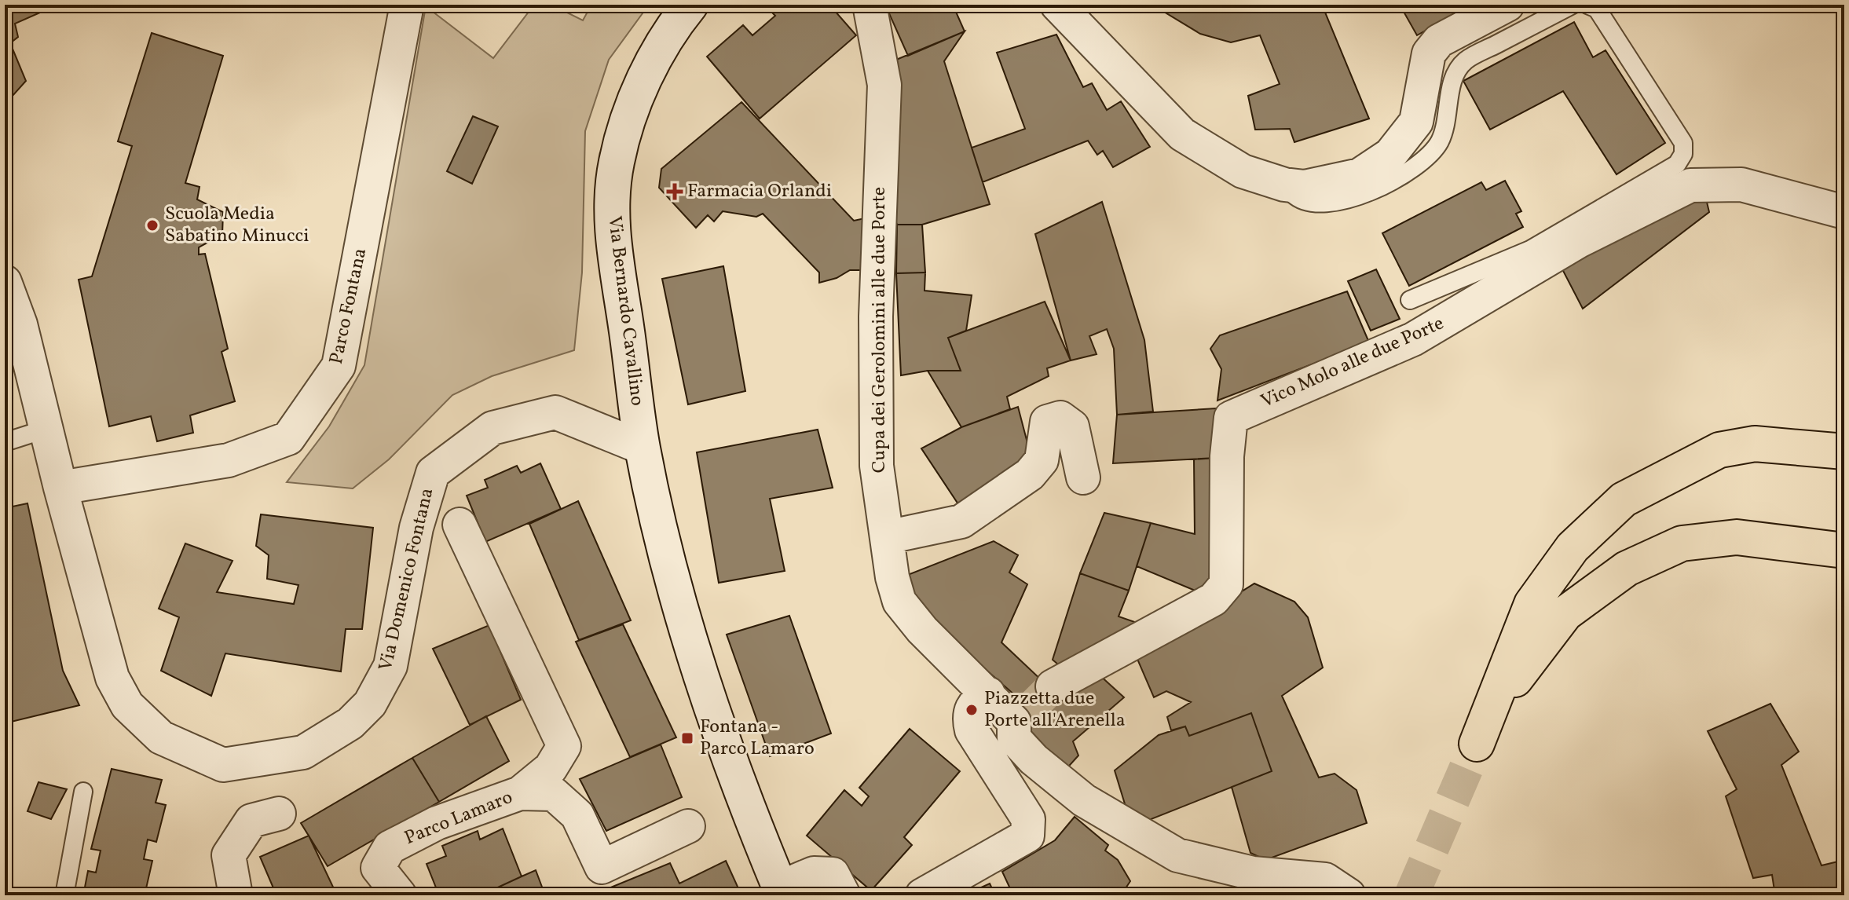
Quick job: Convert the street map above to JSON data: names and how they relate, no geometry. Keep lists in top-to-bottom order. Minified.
{"streets":{"main road":["Via Bernardo Cavallino"],"street":["Parco Fontana","Cupa dei Gerolomini alle due Porte","Vico Molo alle due Porte","Via Domenico Fontana","Parco Lamaro"]},"crossings":[["Parco Fontana","Via Domenico Fontana"],["Via Bernardo Cavallino","Via Domenico Fontana"]],"places":{"health":["Farmacia Orlandi"],"other":["Scuola Media Sabatino Minucci","Piazzetta due Porte all'Arenella"],"transit":["Fontana - Parco Lamaro"]}}
